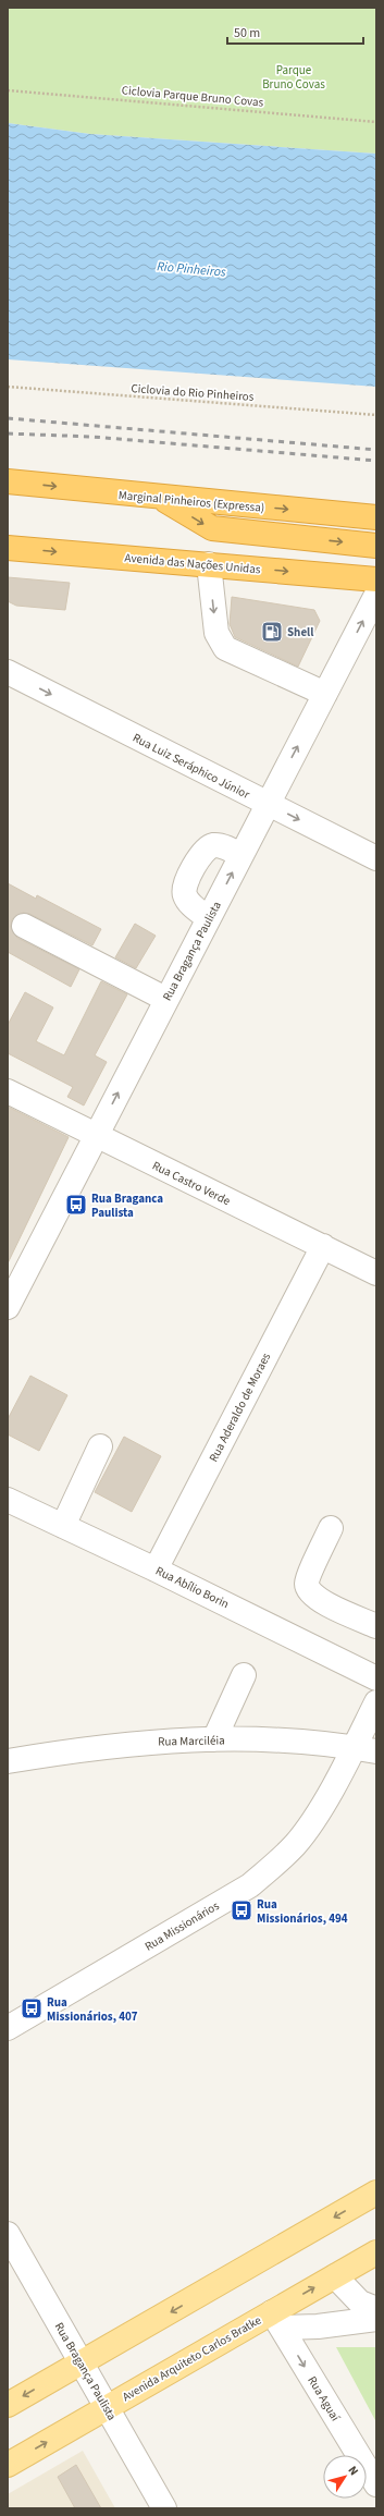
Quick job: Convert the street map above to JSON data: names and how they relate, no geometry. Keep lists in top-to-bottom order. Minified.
{"streets":{"highway":["Marginal Pinheiros (Expressa)","Avenida das Nações Unidas"],"main road":["Avenida Arquiteto Carlos Bratke"],"street":["Rua Luiz Seráphico Júnior","Rua Bragança Paulista","Rua Castro Verde","Rua Aderaldo de Moraes","Rua Abílio Borin","Rua Marciléia","Rua Missionários","Rua Aguaí"],"path":["Ciclovia Parque Bruno Covas","Ciclovia do Rio Pinheiros"]},"crossings":[["Rua Luiz Seráphico Júnior","Rua Bragança Paulista"],["Rua Bragança Paulista","Rua Castro Verde"],["Rua Bragança Paulista","Avenida Arquiteto Carlos Bratke"],["Rua Castro Verde","Rua Aderaldo de Moraes"],["Rua Aderaldo de Moraes","Rua Abílio Borin"],["Rua Marciléia","Rua Missionários"],["Avenida Arquiteto Carlos Bratke","Rua Aguaí"]],"one_way":["Rua Luiz Seráphico Júnior","Rua Bragança Paulista","Rua Aguaí"],"water":["Rio Pinheiros"],"parks":["Parque Bruno Covas"],"places":{"fuel station":["Shell"],"bus stop":["Rua Braganca Paulista","Rua Missionários, 494","Rua Missionários, 407"]},"scale_bar":"50 m","north":"top right"}
